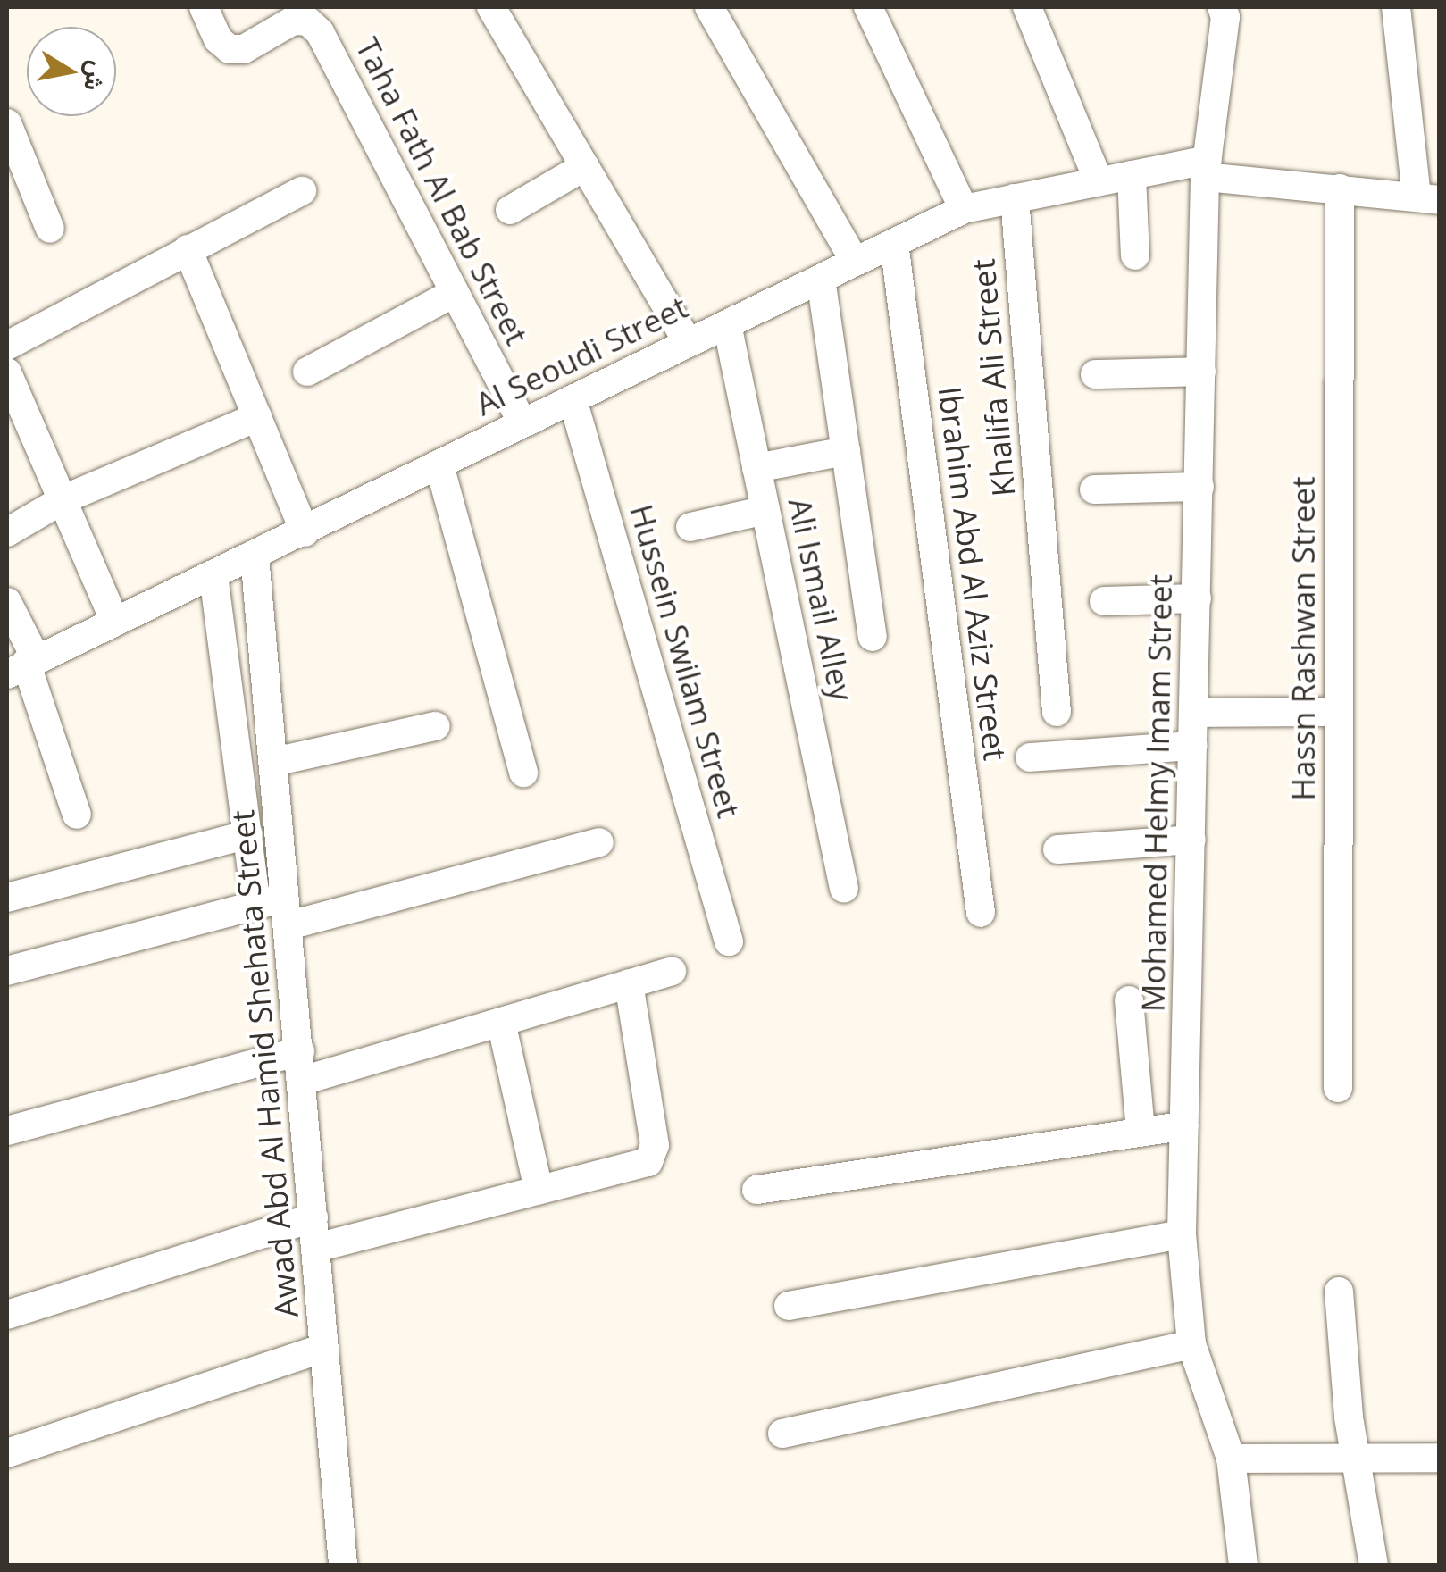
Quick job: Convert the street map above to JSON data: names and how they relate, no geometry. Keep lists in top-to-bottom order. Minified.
{"streets":{"street":["Taha Fath Al Bab Street","Al Seoudi Street","Khalifa Ali Street","Ibrahim Abd Al Aziz Street","Ali Ismail Alley","Hassn Rashwan Street","Hussein Swilam Street","Mohamed Helmy Imam Street","Awad Abd Al Hamid Shehata Street"]},"crossings":[["Taha Fath Al Bab Street","Al Seoudi Street"],["Al Seoudi Street","Khalifa Ali Street"],["Al Seoudi Street","Ibrahim Abd Al Aziz Street"],["Al Seoudi Street","Ali Ismail Alley"],["Al Seoudi Street","Hassn Rashwan Street"],["Al Seoudi Street","Hussein Swilam Street"],["Al Seoudi Street","Mohamed Helmy Imam Street"],["Al Seoudi Street","Awad Abd Al Hamid Shehata Street"]],"north":"right"}
